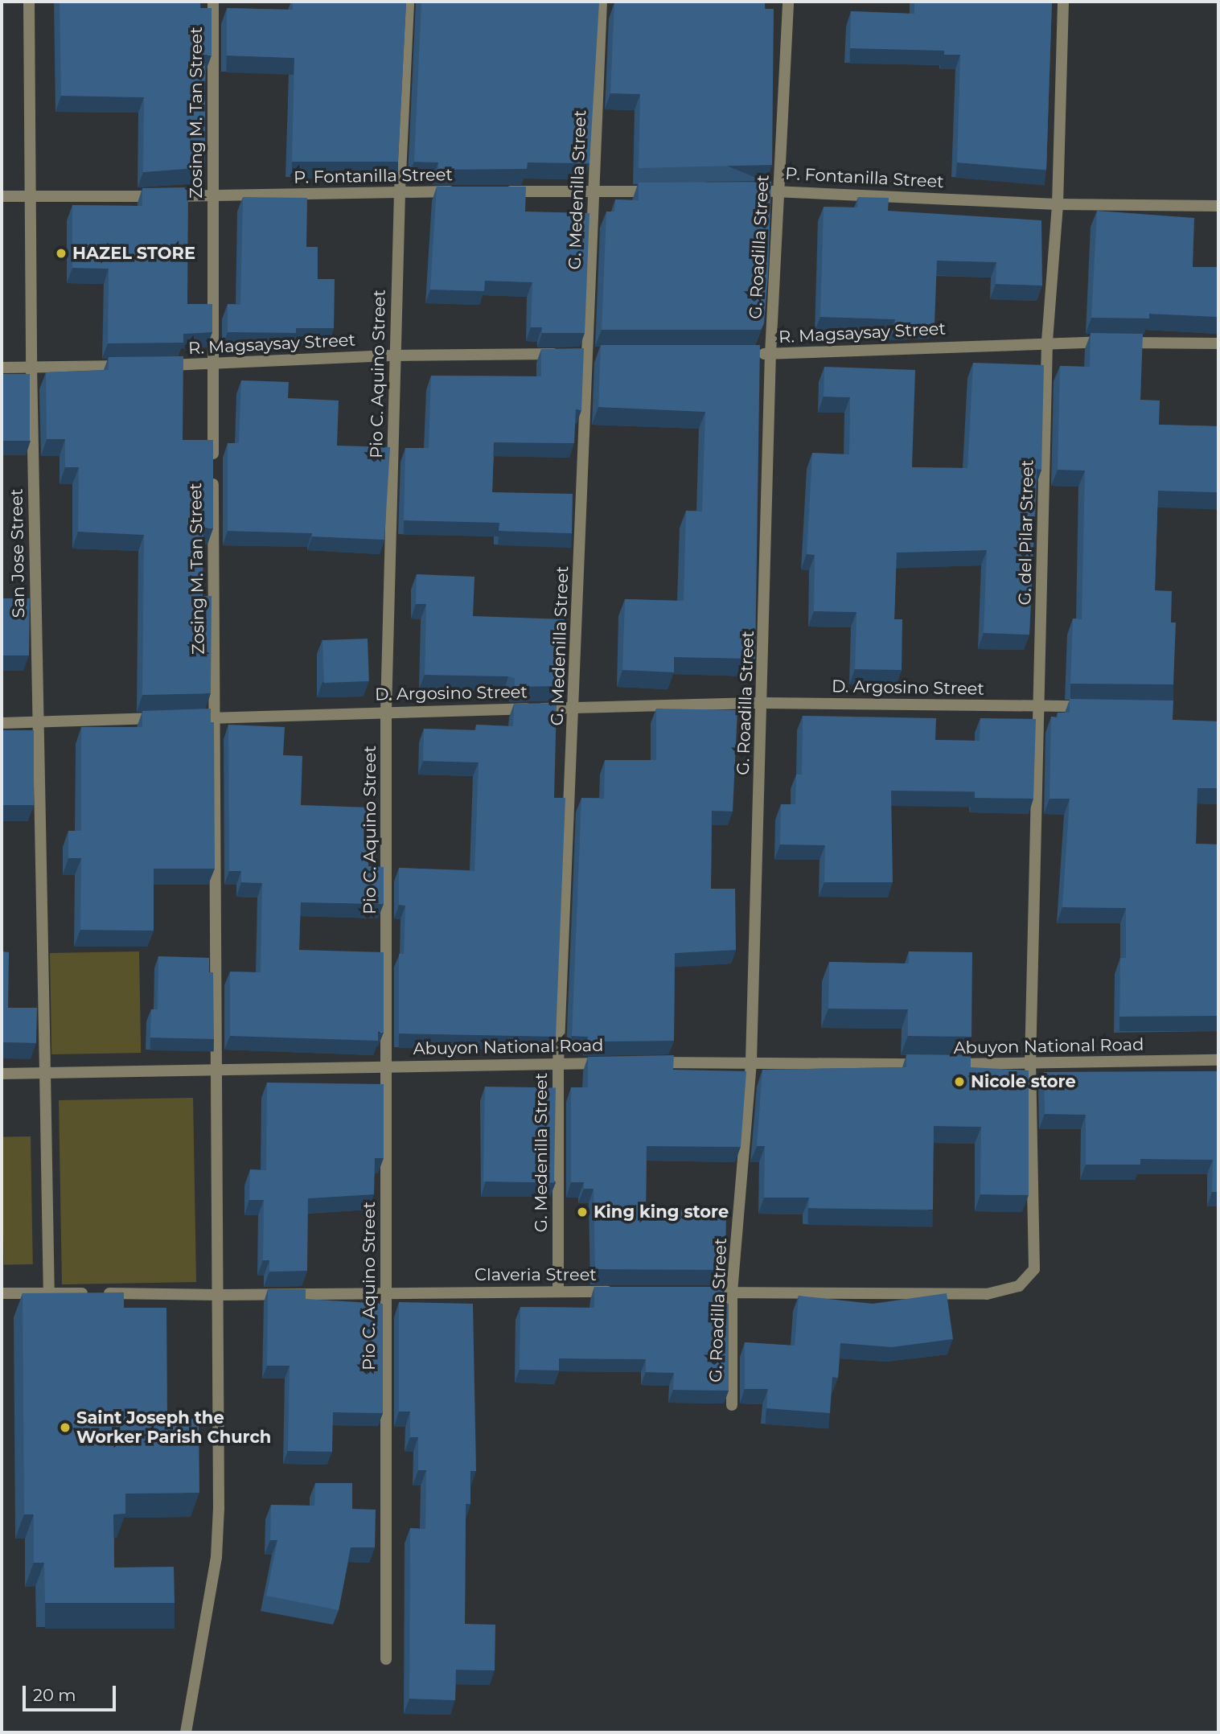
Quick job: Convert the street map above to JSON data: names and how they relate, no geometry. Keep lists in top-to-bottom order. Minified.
{"streets":{"street":["Zosing M. Tan Street","P. Fontanilla Street","G. Medenilla Street","G. Roadilla Street","R. Magsaysay Street","Pio C. Aquino Street","G. del Pilar Street","San Jose Street","D. Argosino Street","Abuyon National Road","Claveria Street"]},"crossings":[["Zosing M. Tan Street","P. Fontanilla Street"],["Zosing M. Tan Street","R. Magsaysay Street"],["Zosing M. Tan Street","D. Argosino Street"],["Zosing M. Tan Street","Abuyon National Road"],["Zosing M. Tan Street","Claveria Street"],["P. Fontanilla Street","G. Roadilla Street"],["P. Fontanilla Street","Pio C. Aquino Street"],["P. Fontanilla Street","G. del Pilar Street"],["P. Fontanilla Street","San Jose Street"],["G. Medenilla Street","R. Magsaysay Street"],["G. Medenilla Street","D. Argosino Street"],["G. Medenilla Street","Abuyon National Road"],["G. Medenilla Street","Claveria Street"],["G. Roadilla Street","R. Magsaysay Street"],["G. Roadilla Street","G. del Pilar Street"],["G. Roadilla Street","D. Argosino Street"],["G. Roadilla Street","Abuyon National Road"],["R. Magsaysay Street","Pio C. Aquino Street"],["R. Magsaysay Street","G. del Pilar Street"],["Pio C. Aquino Street","D. Argosino Street"],["Pio C. Aquino Street","Abuyon National Road"],["Pio C. Aquino Street","Claveria Street"],["G. del Pilar Street","D. Argosino Street"],["G. del Pilar Street","Abuyon National Road"],["San Jose Street","Abuyon National Road"],["San Jose Street","Claveria Street"]],"places":["HAZEL STORE","Nicole store","King king store","Saint Joseph the Worker Parish Church"],"scale_bar":"20 m"}
